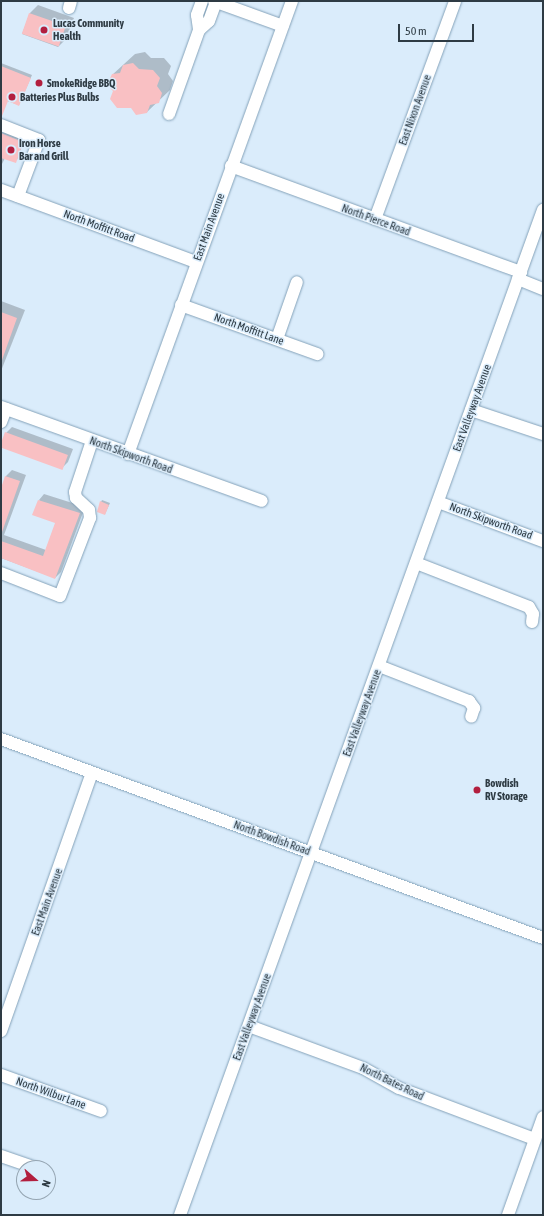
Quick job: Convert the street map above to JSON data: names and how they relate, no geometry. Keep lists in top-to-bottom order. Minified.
{"streets":{"street":["East Nixon Avenue","North Pierce Road","North Moffitt Road","East Main Avenue","North Moffitt Lane","East Valleyway Avenue","North Skipworth Road","North Bowdish Road","North Bates Road","North Wilbur Lane"]},"crossings":[["East Nixon Avenue","North Pierce Road"],["North Pierce Road","East Main Avenue"],["North Pierce Road","East Valleyway Avenue"],["North Moffitt Road","East Main Avenue"],["East Main Avenue","North Moffitt Lane"],["East Main Avenue","North Skipworth Road"],["East Main Avenue","North Bowdish Road"],["East Valleyway Avenue","North Skipworth Road"],["East Valleyway Avenue","North Bowdish Road"],["East Valleyway Avenue","North Bates Road"]],"places":["Lucas Community Health","SmokeRidge BBQ","Batteries Plus Bulbs","Iron Horse Bar and Grill","Bowdish RV Storage"],"scale_bar":"50 m","north":"right"}
